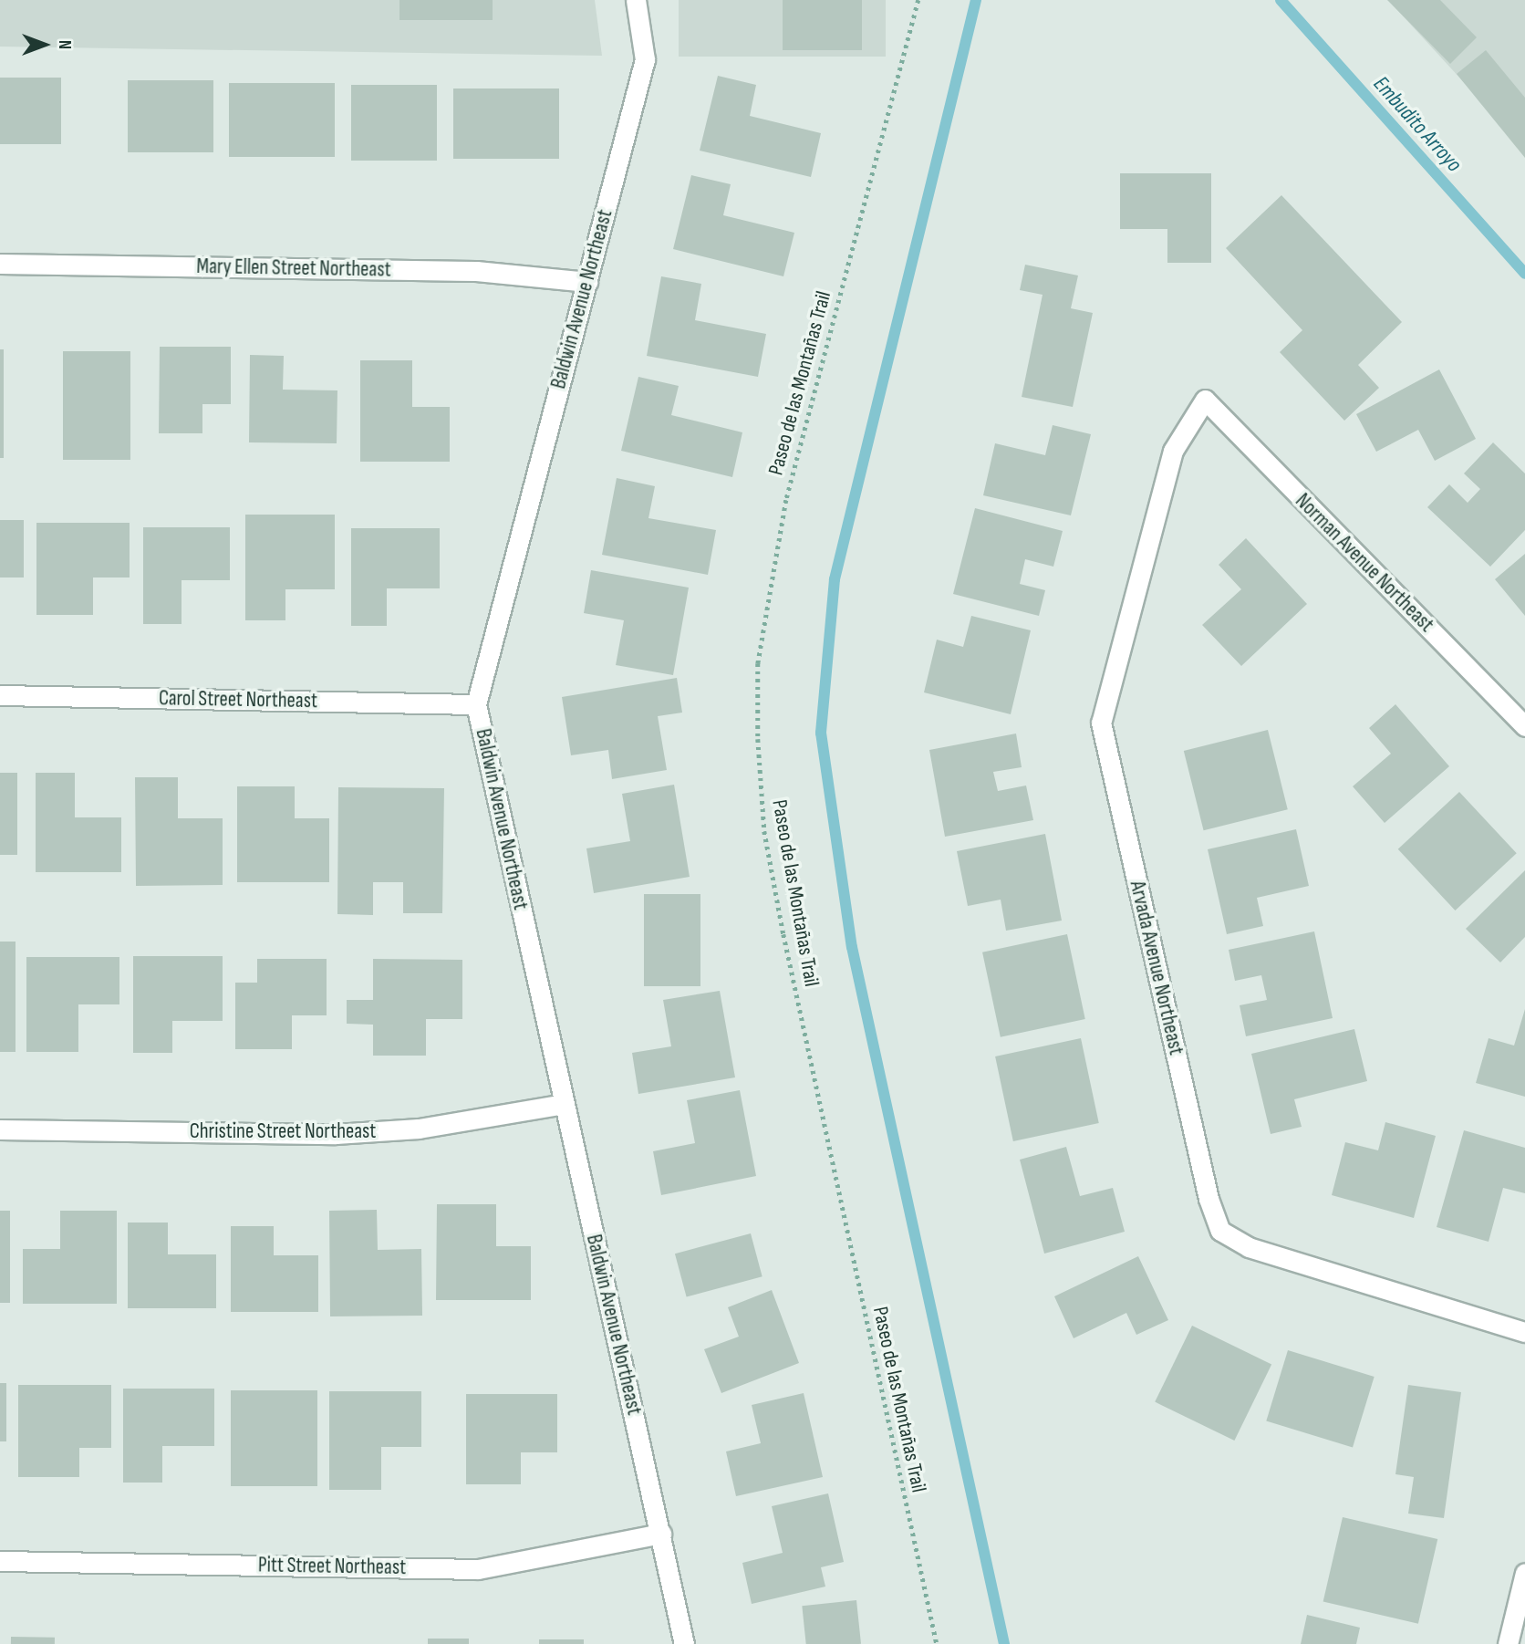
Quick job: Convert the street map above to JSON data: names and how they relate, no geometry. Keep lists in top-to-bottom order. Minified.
{"streets":{"street":["Mary Ellen Street Northeast","Baldwin Avenue Northeast","Norman Avenue Northeast","Carol Street Northeast","Arvada Avenue Northeast","Christine Street Northeast","Pitt Street Northeast"],"path":["Paseo de las Montañas Trail"]},"crossings":[["Mary Ellen Street Northeast","Baldwin Avenue Northeast"],["Baldwin Avenue Northeast","Carol Street Northeast"],["Baldwin Avenue Northeast","Christine Street Northeast"],["Baldwin Avenue Northeast","Pitt Street Northeast"],["Norman Avenue Northeast","Arvada Avenue Northeast"]],"water":["Embudito Arroyo"],"north":"right"}
